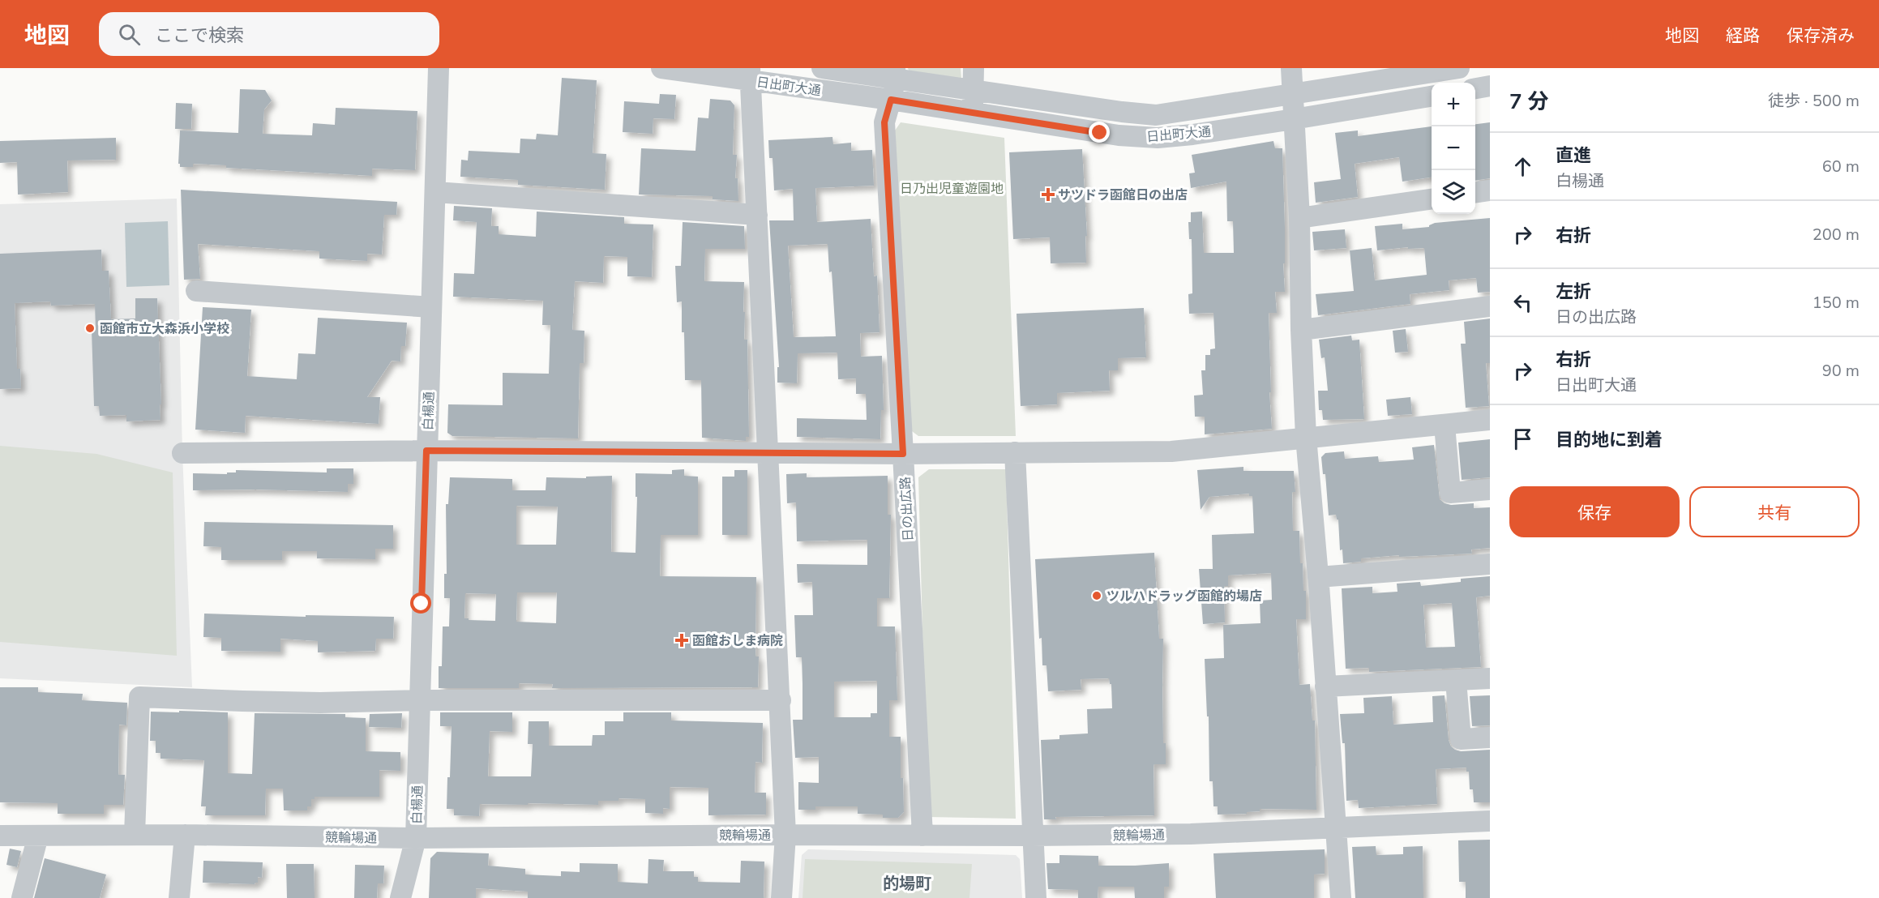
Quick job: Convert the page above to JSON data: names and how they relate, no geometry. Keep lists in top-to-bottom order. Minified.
{"streets":{"street":["日出町大通","白楊通","日の出広路","競輪場通"]},"crossings":[["日出町大通","日の出広路"],["白楊通","競輪場通"],["日の出広路","競輪場通"]],"districts":["的場町"],"parks":["日乃出児童遊園地"],"places":{"health":["サツドラ函館日の出店","函館おしま病院"],"other":["函館市立大森浜小学校","ツルハドラッグ函館的場店"]},"page":{"header":"地図","search":"ここで検索","nav":["地図","経路","保存済み"],"heading":["7 分","徒歩 · 500 m"],"map_buttons":["+","−"],"list":[["直進","白楊通","60 m"],["右折","200 m"],["左折","日の出広路","150 m"],["右折","日出町大通","90 m"],"目的地に到着"],"buttons":["保存","共有"]}}
